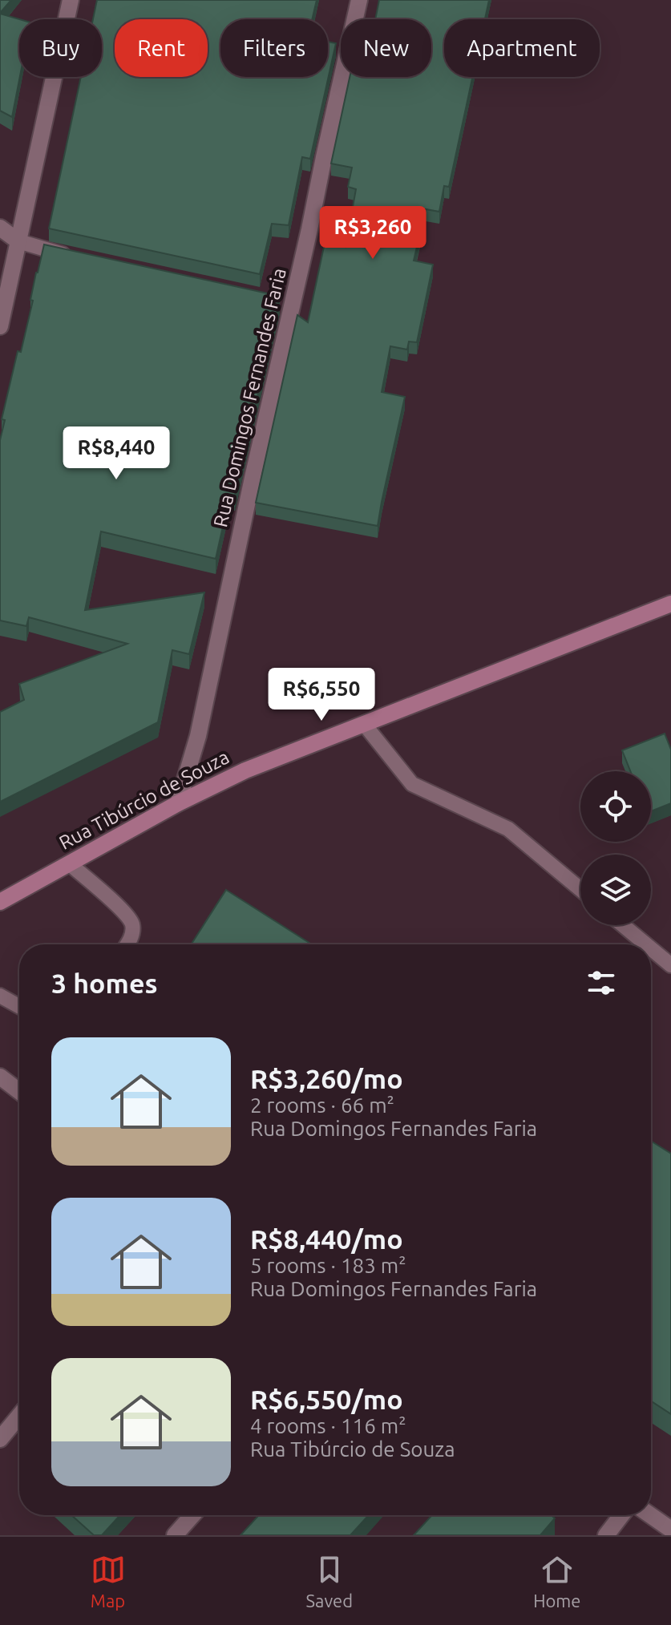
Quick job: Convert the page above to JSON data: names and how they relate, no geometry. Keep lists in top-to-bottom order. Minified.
{"streets":{"main road":["Rua Tibúrcio de Souza"],"street":["Rua Domingos Fernandes Faria"]},"crossings":[["Rua Domingos Fernandes Faria","Rua Tibúrcio de Souza"]],"page":{"chip":["Buy","Rent","Filters","New","Apartment"],"price":["R$3,260","R$8,440","R$6,550"],"heading":"3 homes","list":[{"name":"R$3,260/mo","note":"2 rooms · 66 m² · Rua Domingos Fernandes Faria"},{"name":"R$8,440/mo","note":"5 rooms · 183 m² · Rua Domingos Fernandes Faria"},{"name":"R$6,550/mo","note":"4 rooms · 116 m² · Rua Tibúrcio de Souza"}],"tabs":["Map","Saved","Home"]}}
